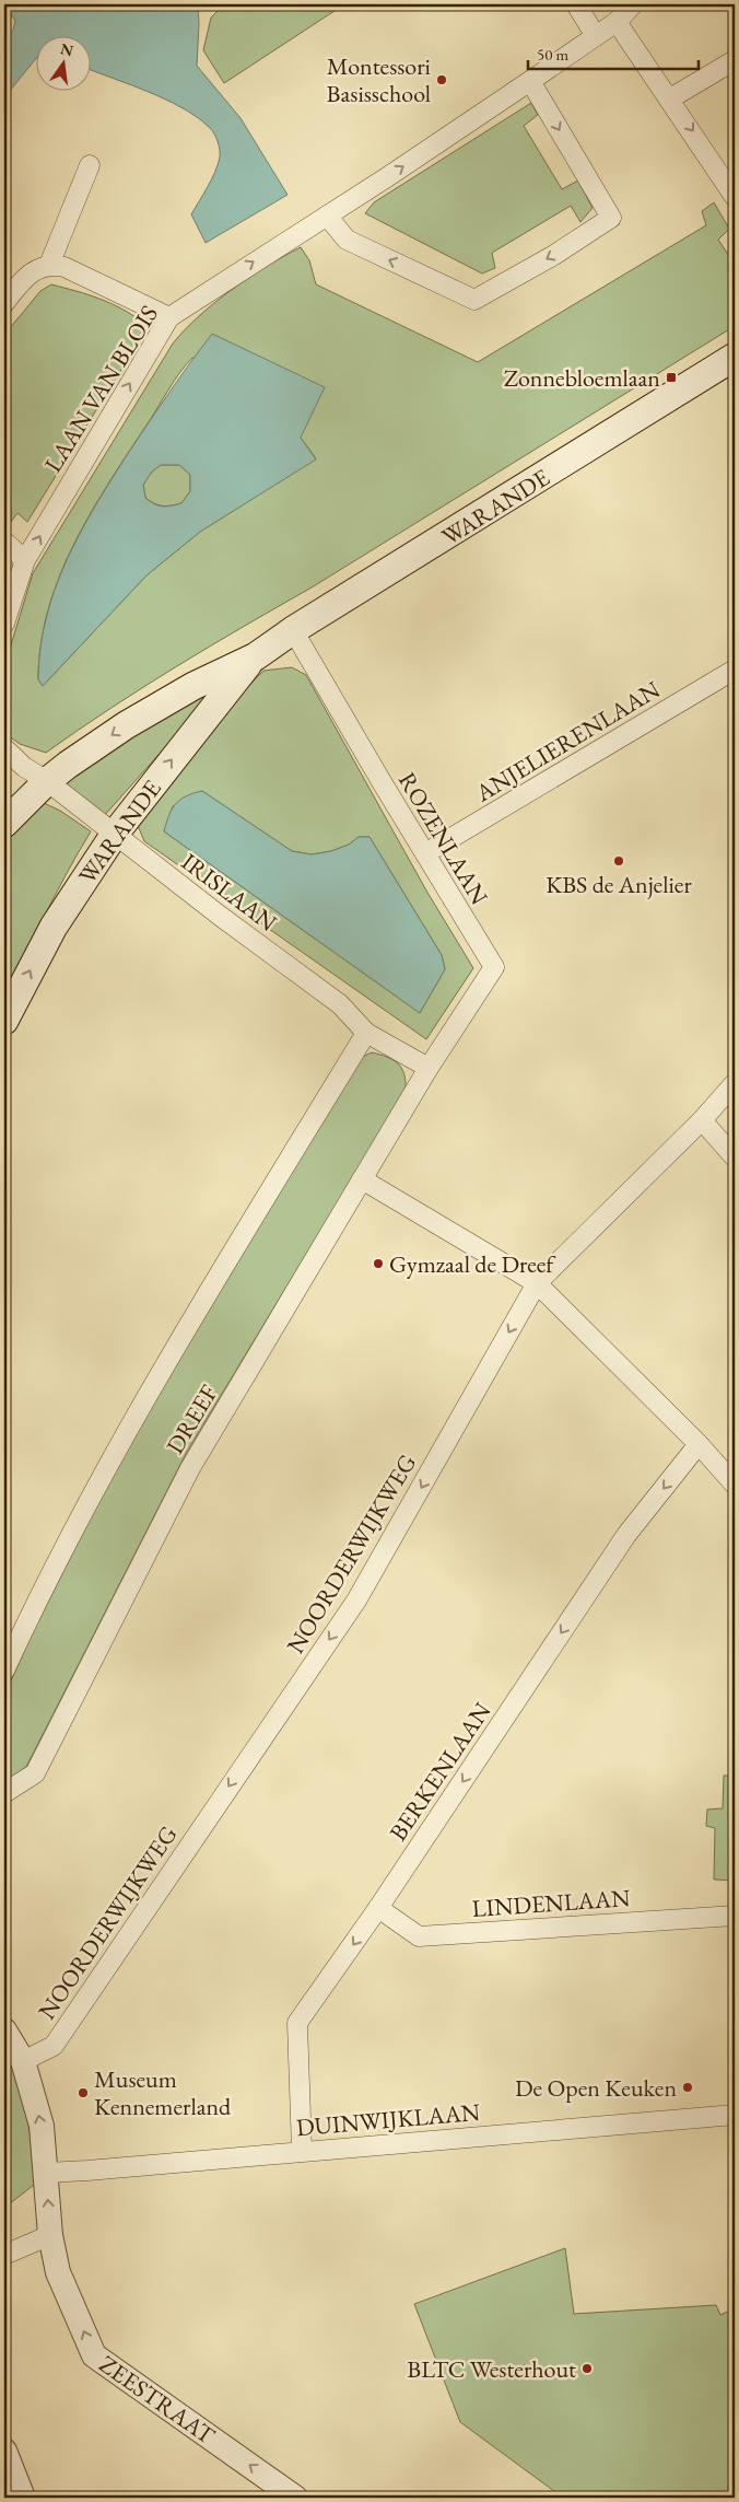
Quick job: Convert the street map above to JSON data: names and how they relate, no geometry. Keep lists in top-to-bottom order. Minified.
{"streets":{"main road":["WARANDE"],"street":["LAAN VAN BLOIS","ANJELIERENLAAN","ROZENLAAN","IRISLAAN","DREEF","NOORDERWIJKWEG","BERKENLAAN","LINDENLAAN","DUINWIJKLAAN","ZEESTRAAT"]},"crossings":[["WARANDE","ROZENLAAN"],["WARANDE","IRISLAAN"],["ANJELIERENLAAN","ROZENLAAN"],["ROZENLAAN","IRISLAAN"],["ROZENLAAN","DREEF"],["IRISLAAN","DREEF"],["NOORDERWIJKWEG","ZEESTRAAT"],["BERKENLAAN","LINDENLAAN"],["BERKENLAAN","DUINWIJKLAAN"],["DUINWIJKLAAN","ZEESTRAAT"]],"one_way":["LAAN VAN BLOIS","NOORDERWIJKWEG","BERKENLAAN","ZEESTRAAT"],"places":{"other":["Montessori Basisschool","KBS de Anjelier","Gymzaal de Dreef","De Open Keuken","Museum Kennemerland","BLTC Westerhout"],"transit":["Zonnebloemlaan"]},"scale_bar":"50 m","north":"top"}
